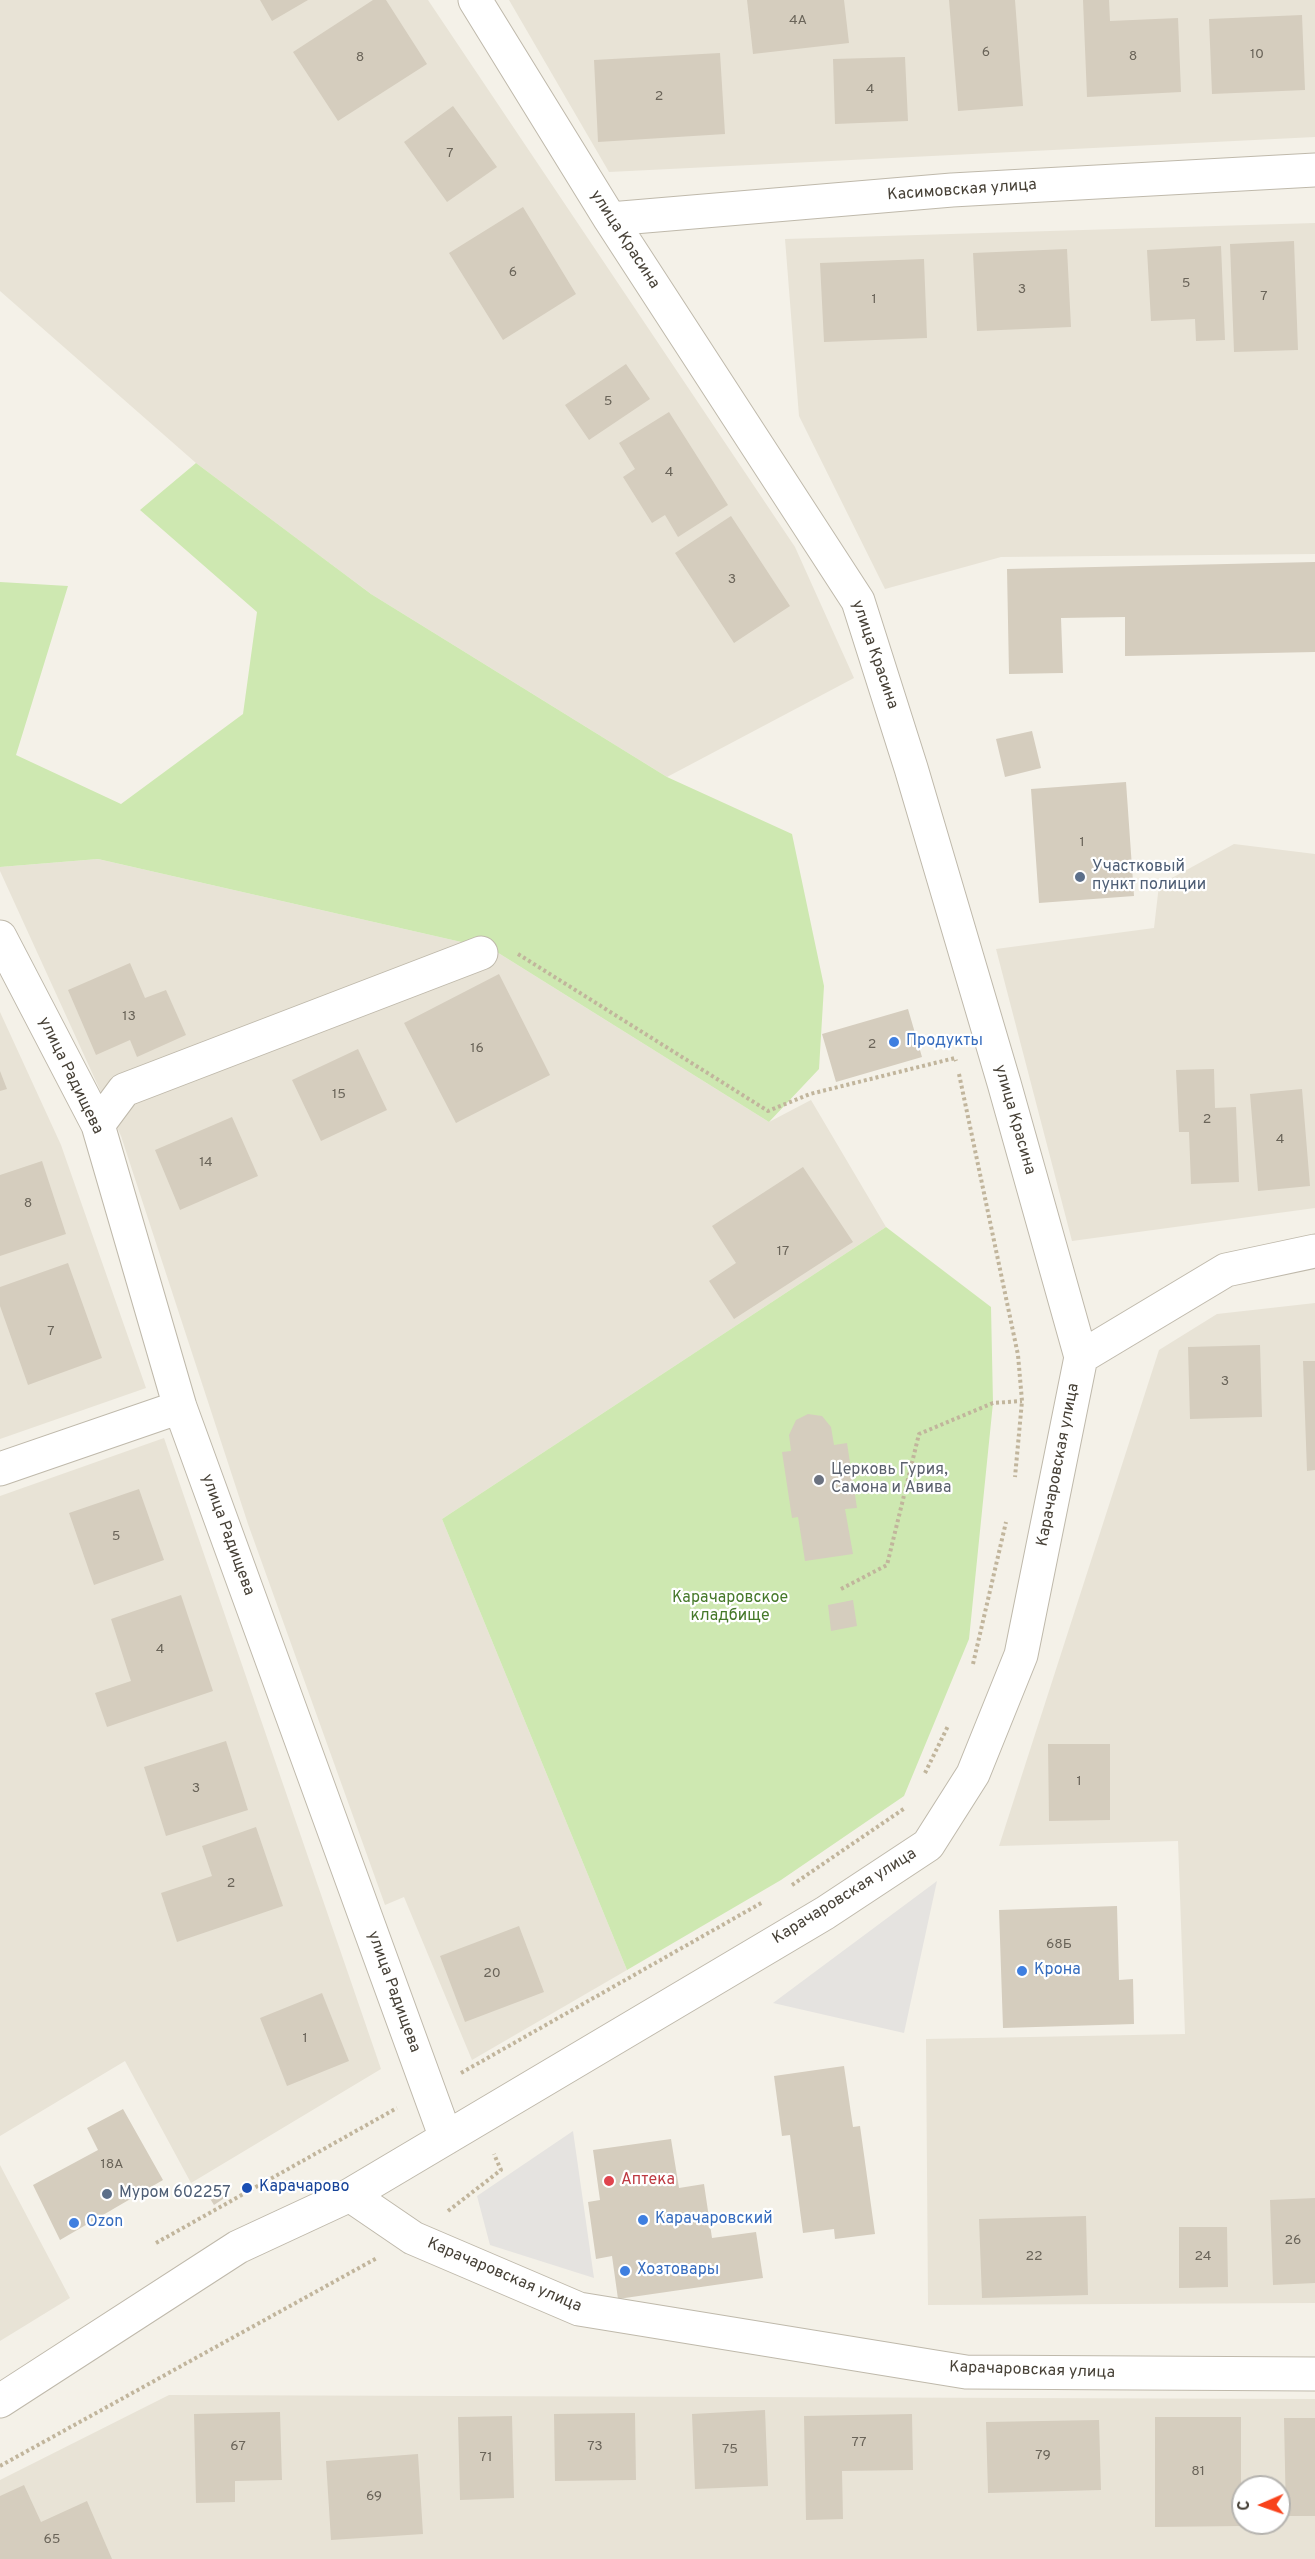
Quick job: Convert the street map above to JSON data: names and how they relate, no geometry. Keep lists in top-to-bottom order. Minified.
{"streets":{"street":["Касимовская улица","улица Красина","улица Радищева","Карачаровская улица"]},"crossings":[["Касимовская улица","улица Красина"],["улица Красина","Карачаровская улица"],["улица Радищева","Карачаровская улица"]],"parks":["Карачаровское кладбище"],"places":["Участковый пункт полиции","Продукты","Церковь Гурия, Самона и Авива","Крона","Аптека","Карачарово","Муром 602257","Карачаровский","Ozon","Хозтовары"],"house_numbers":["4А","6","10","8","8","4","2","7","6","5","3","7","1","5","4","3","1","13","2","16","15","2","4","14","8","17","7","3","5","4","1","3","2","68Б","20","1","18А","26","22","24","77","67","73","75","79","71","81","69","65"],"north":"left"}
